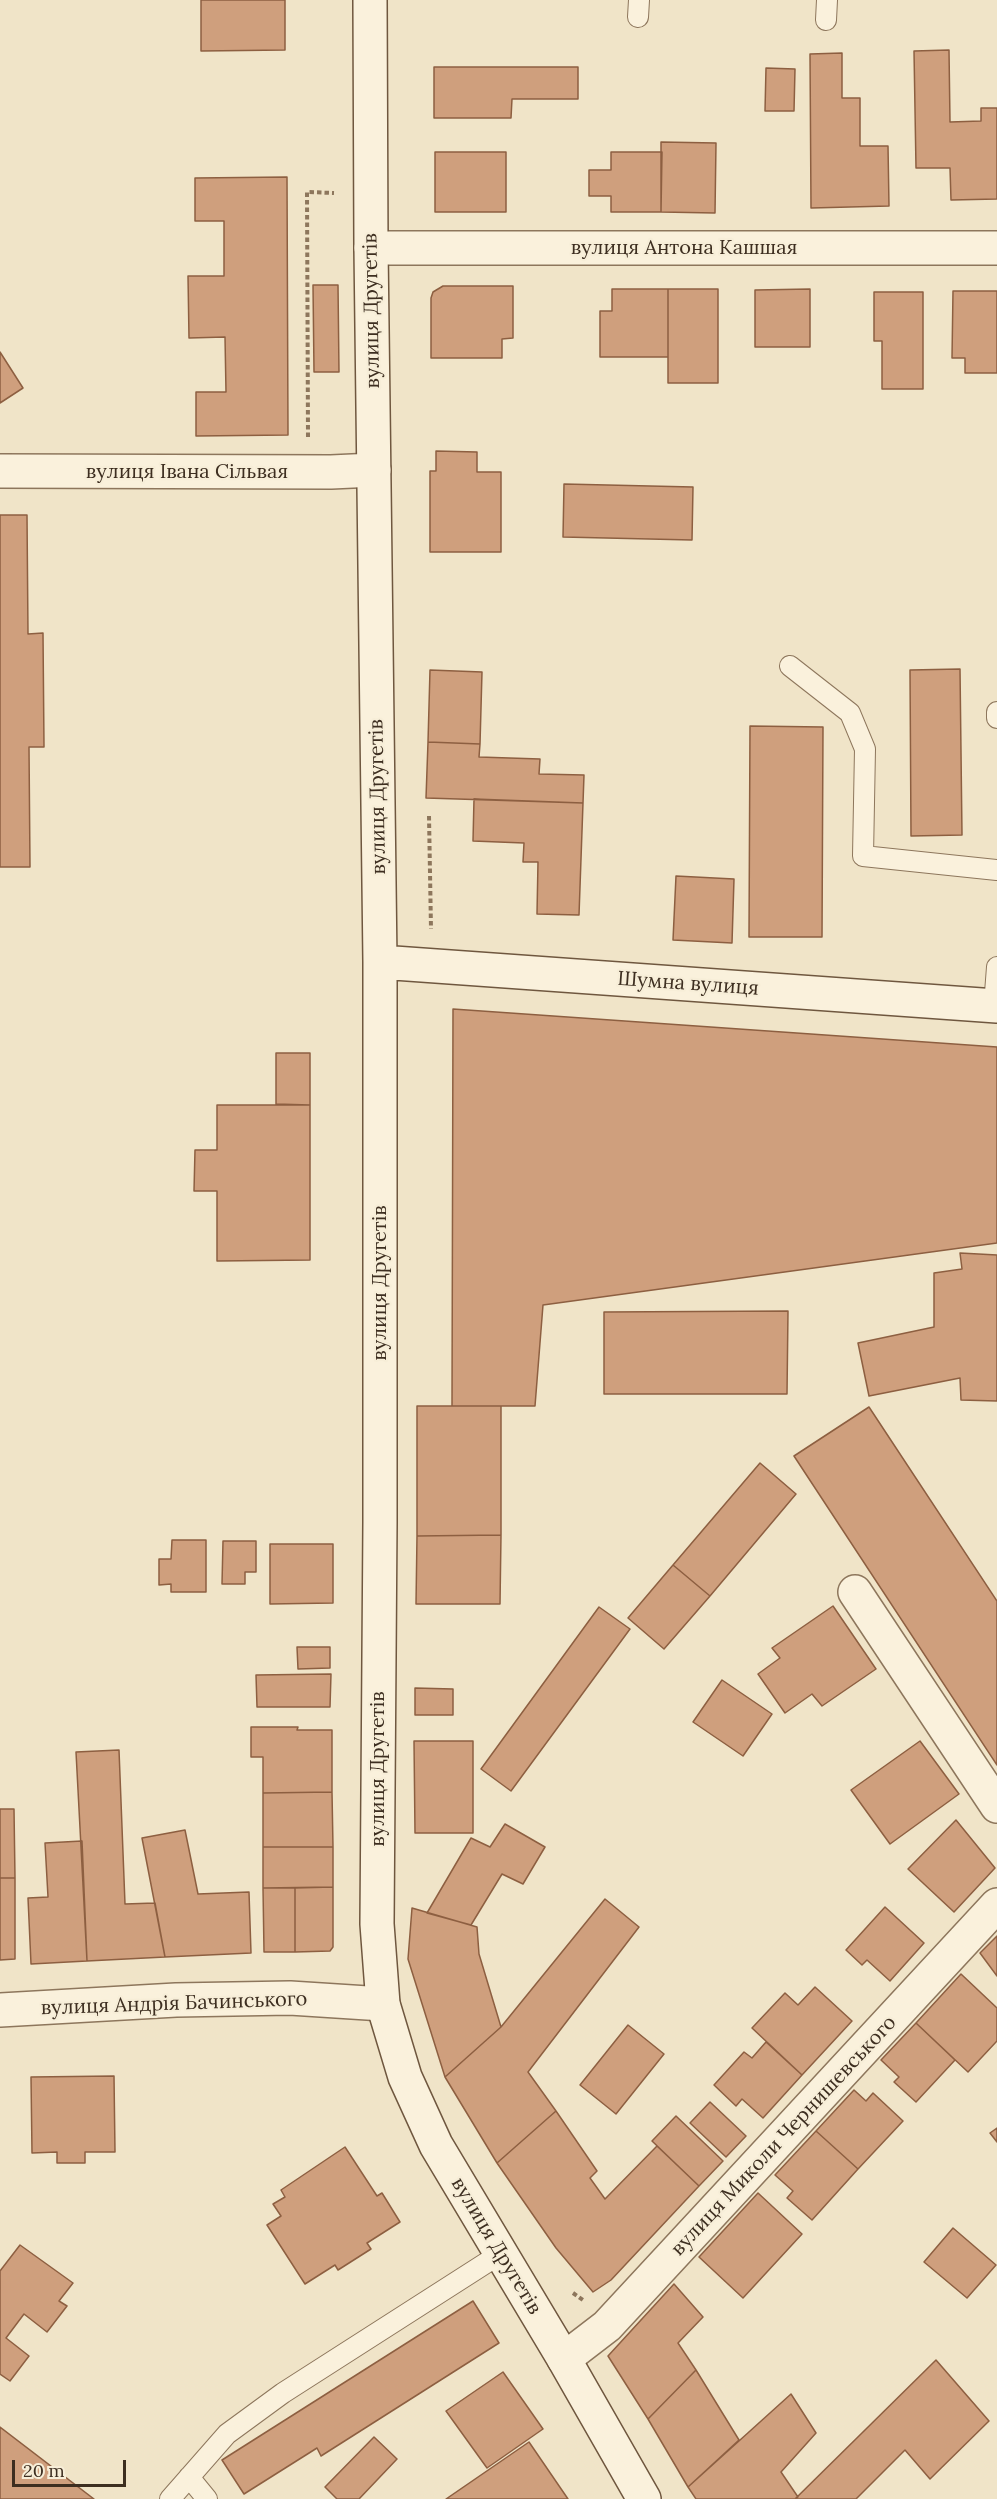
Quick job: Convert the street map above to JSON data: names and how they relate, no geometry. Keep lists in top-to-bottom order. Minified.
{"streets":{"main road":["вулиця Антона Кашшая","вулиця Другетів","вулиця Івана Сільвая","Шумна вулиця","вулиця Андрія Бачинського","вулиця Миколи Чернишевського"]},"crossings":[["вулиця Антона Кашшая","вулиця Другетів"],["вулиця Другетів","вулиця Івана Сільвая"],["вулиця Другетів","Шумна вулиця"],["вулиця Другетів","вулиця Андрія Бачинського"],["вулиця Другетів","вулиця Миколи Чернишевського"]],"scale_bar":"20 m"}
